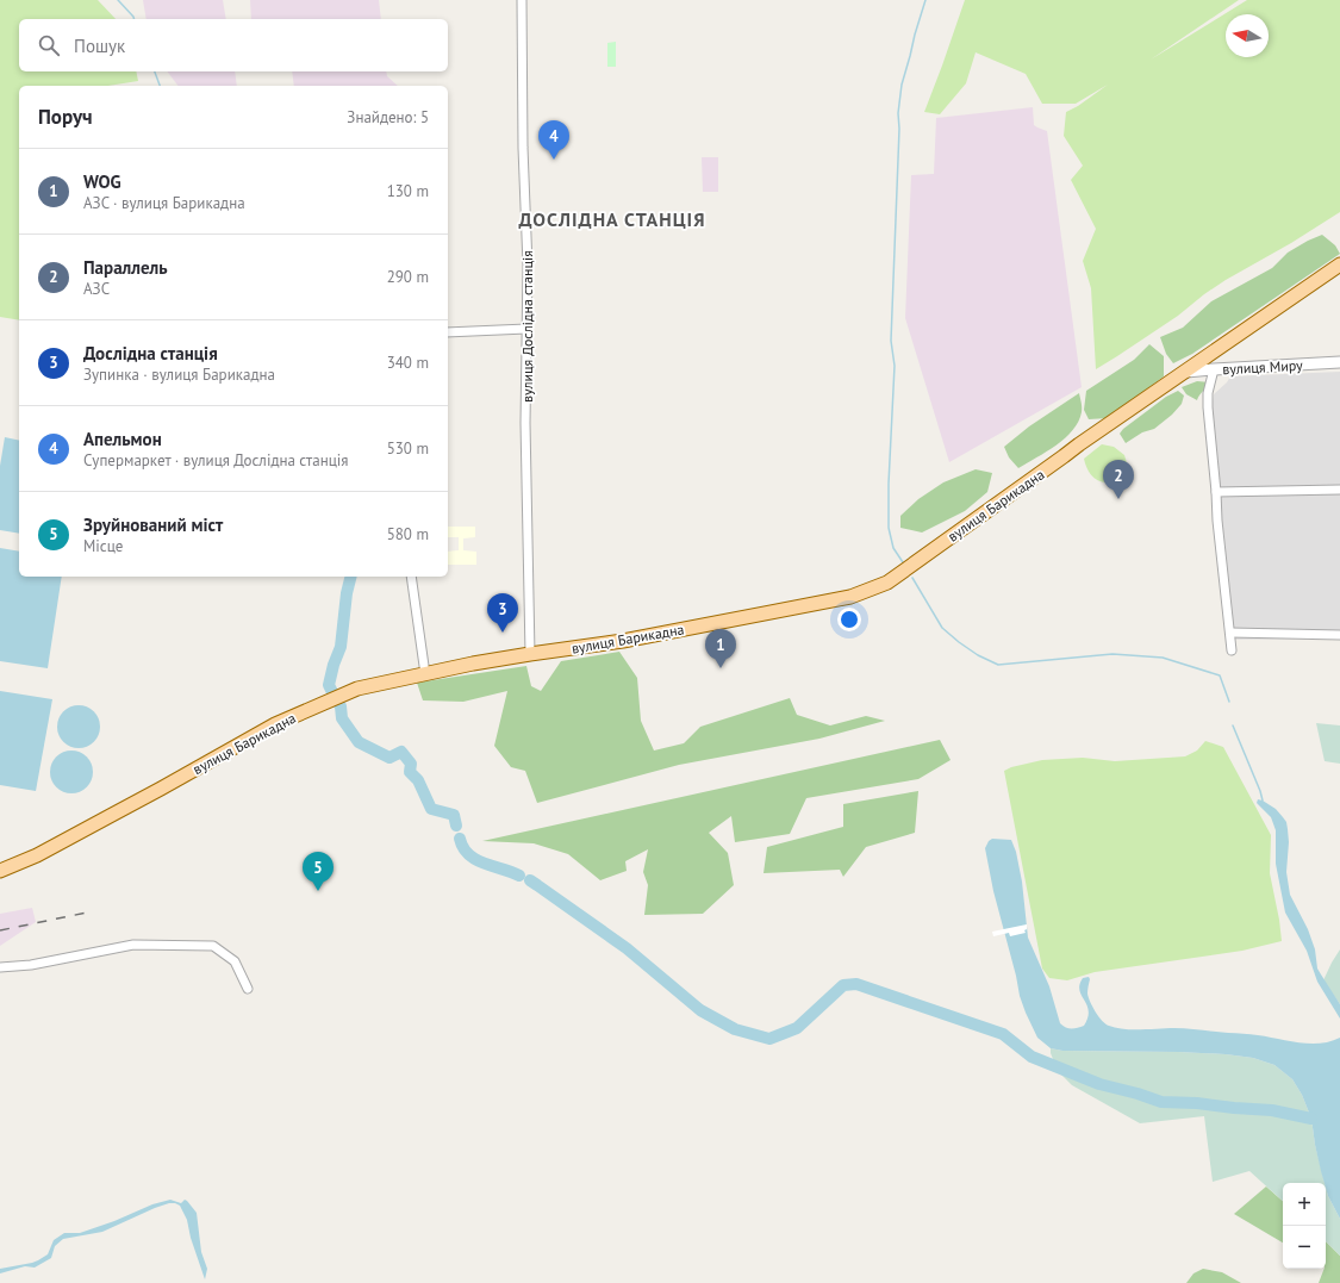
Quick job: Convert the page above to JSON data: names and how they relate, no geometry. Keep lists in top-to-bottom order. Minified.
{"streets":{"main road":["вулиця Барикадна"],"street":["вулиця Дослідна станція","вулиця Миру"]},"crossings":[["вулиця Дослідна станція","вулиця Барикадна"],["вулиця Миру","вулиця Барикадна"]],"districts":["ДОСЛІДНА СТАНЦІЯ"],"north":"left","page":{"search":"Пошук","heading":["Поруч","Знайдено: 5"],"pins":["4","2","3","1","5"],"list":[{"mark":"1","name":"WOG","note":"АЗС · вулиця Барикадна","value":"130 m"},{"mark":"2","name":"Параллель","note":"АЗС","value":"290 m"},{"mark":"3","name":"Дослідна станція","note":"Зупинка · вулиця Барикадна","value":"340 m"},{"mark":"4","name":"Апельмон","note":"Супермаркет · вулиця Дослідна станція","value":"530 m"},{"mark":"5","name":"Зруйнований міст","note":"Місце","value":"580 m"}],"map_buttons":["+","−"]}}
